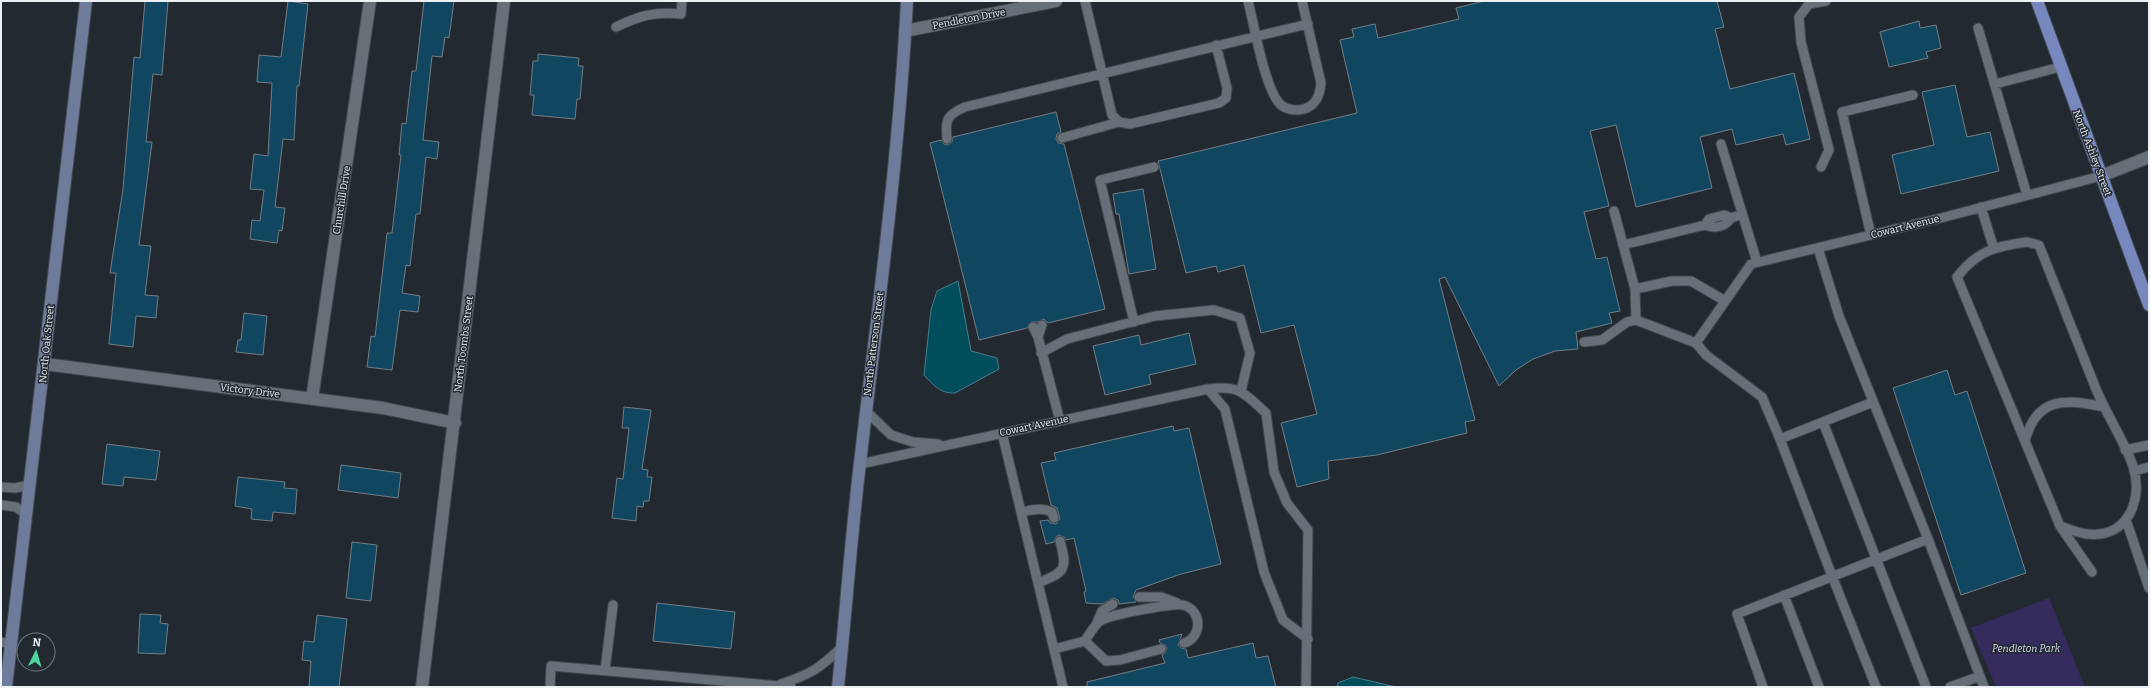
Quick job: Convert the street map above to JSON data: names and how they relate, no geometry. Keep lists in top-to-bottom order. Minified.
{"streets":{"main road":["North Ashley Street"],"street":["Pendleton Drive","Churchill Drive","Cowart Avenue","North Oak Street","North Toombs Street","North Patterson Street","Victory Drive"]},"crossings":[["Pendleton Drive","North Patterson Street"],["North Ashley Street","Cowart Avenue"],["Churchill Drive","Victory Drive"],["Cowart Avenue","North Patterson Street"],["North Oak Street","Victory Drive"],["North Toombs Street","Victory Drive"]],"parks":["Pendleton Park"],"north":"top"}
